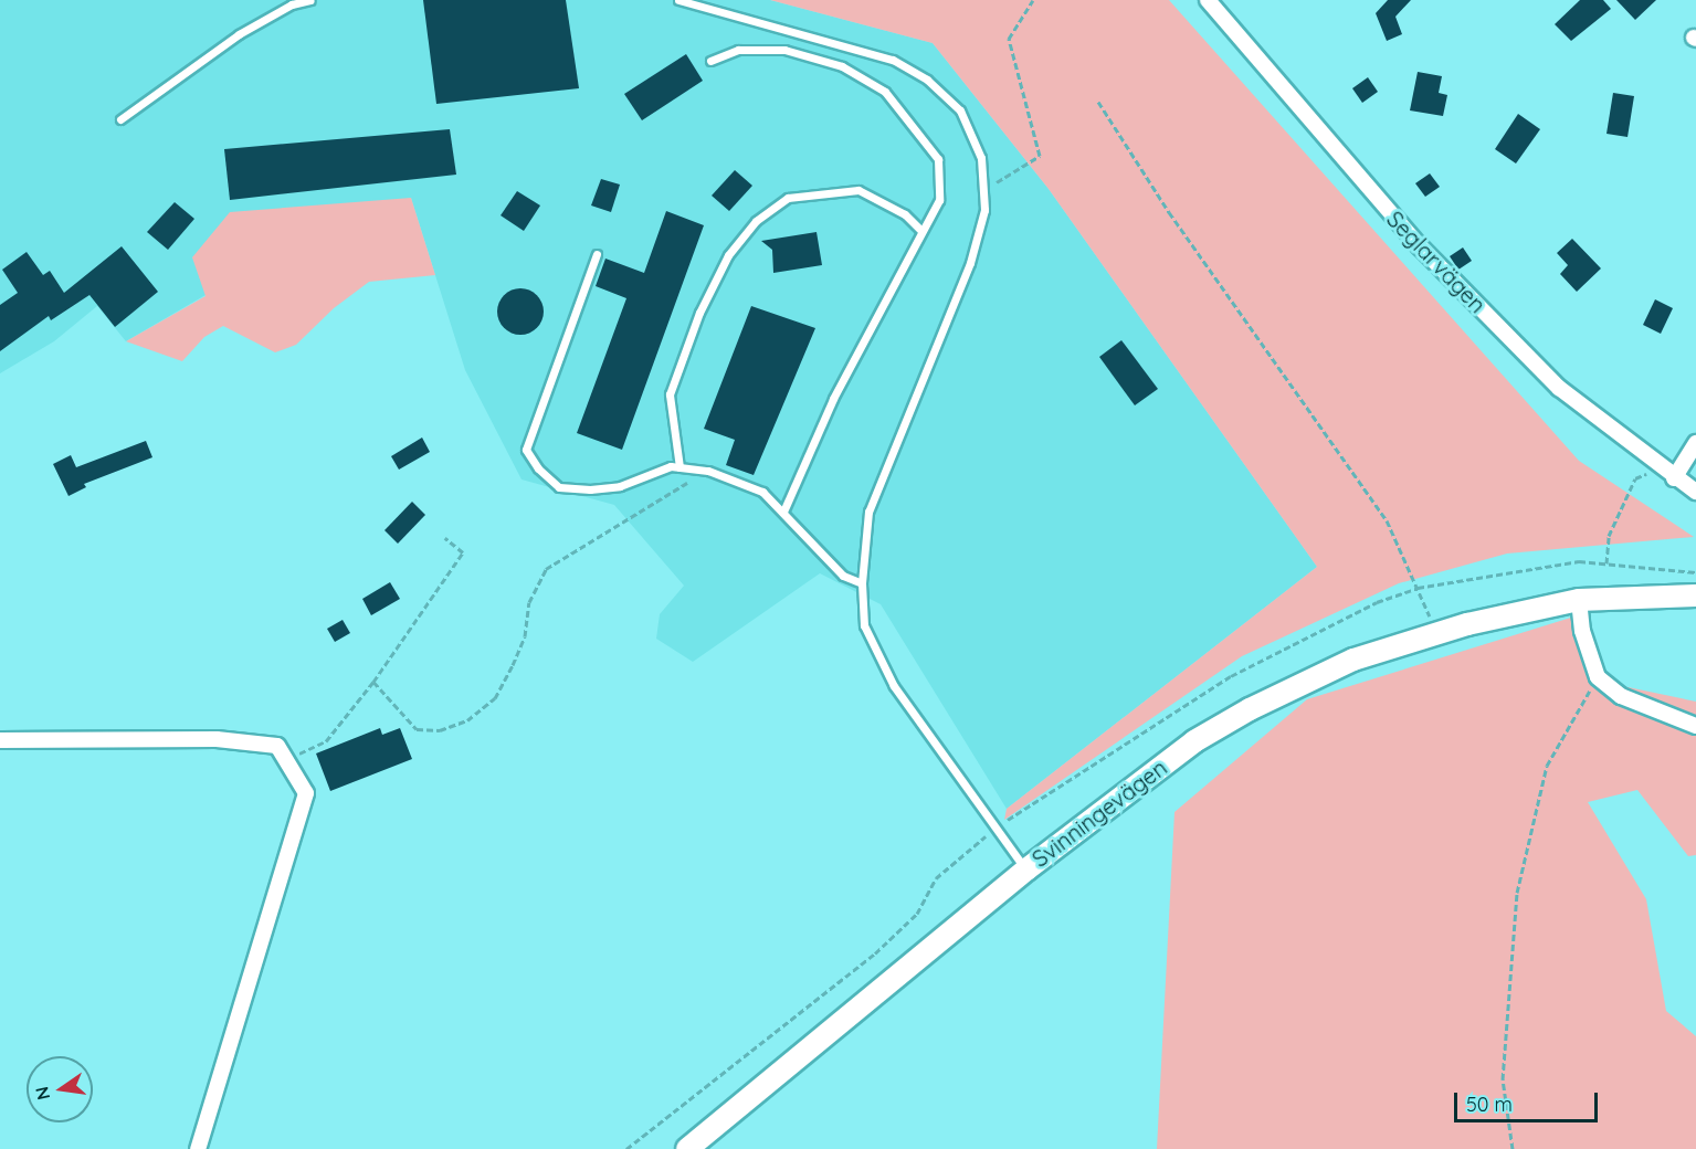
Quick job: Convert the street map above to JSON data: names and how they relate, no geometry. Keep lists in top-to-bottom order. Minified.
{"streets":{"main road":["Svinningevägen"],"street":["Seglarvägen"]},"scale_bar":"50 m","north":"left"}
